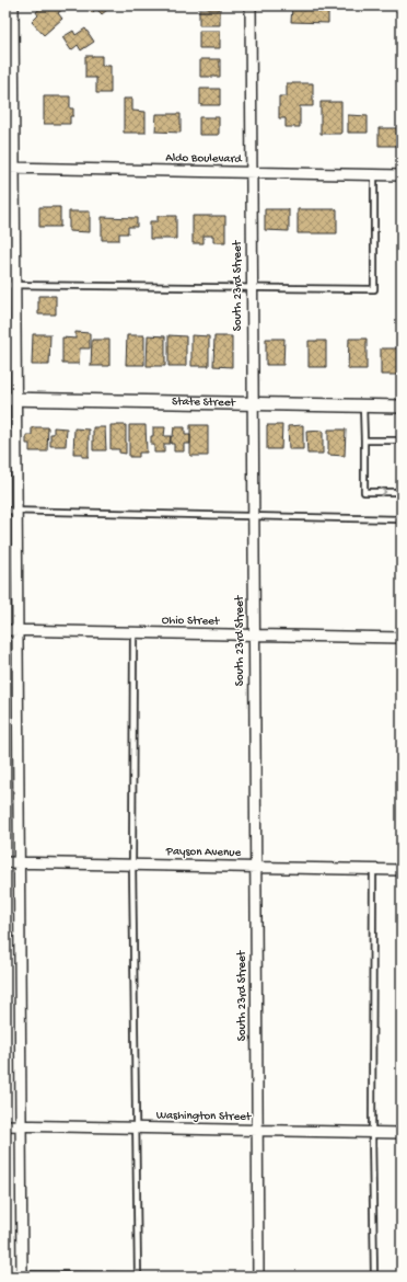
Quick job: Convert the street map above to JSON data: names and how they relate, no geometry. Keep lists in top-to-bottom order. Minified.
{"streets":{"street":["Aldo Boulevard","South 23rd Street","State Street","Ohio Street","Payson Avenue","Washington Street"]},"crossings":[["Aldo Boulevard","South 23rd Street"],["South 23rd Street","State Street"],["South 23rd Street","Ohio Street"],["South 23rd Street","Payson Avenue"],["South 23rd Street","Washington Street"]]}
